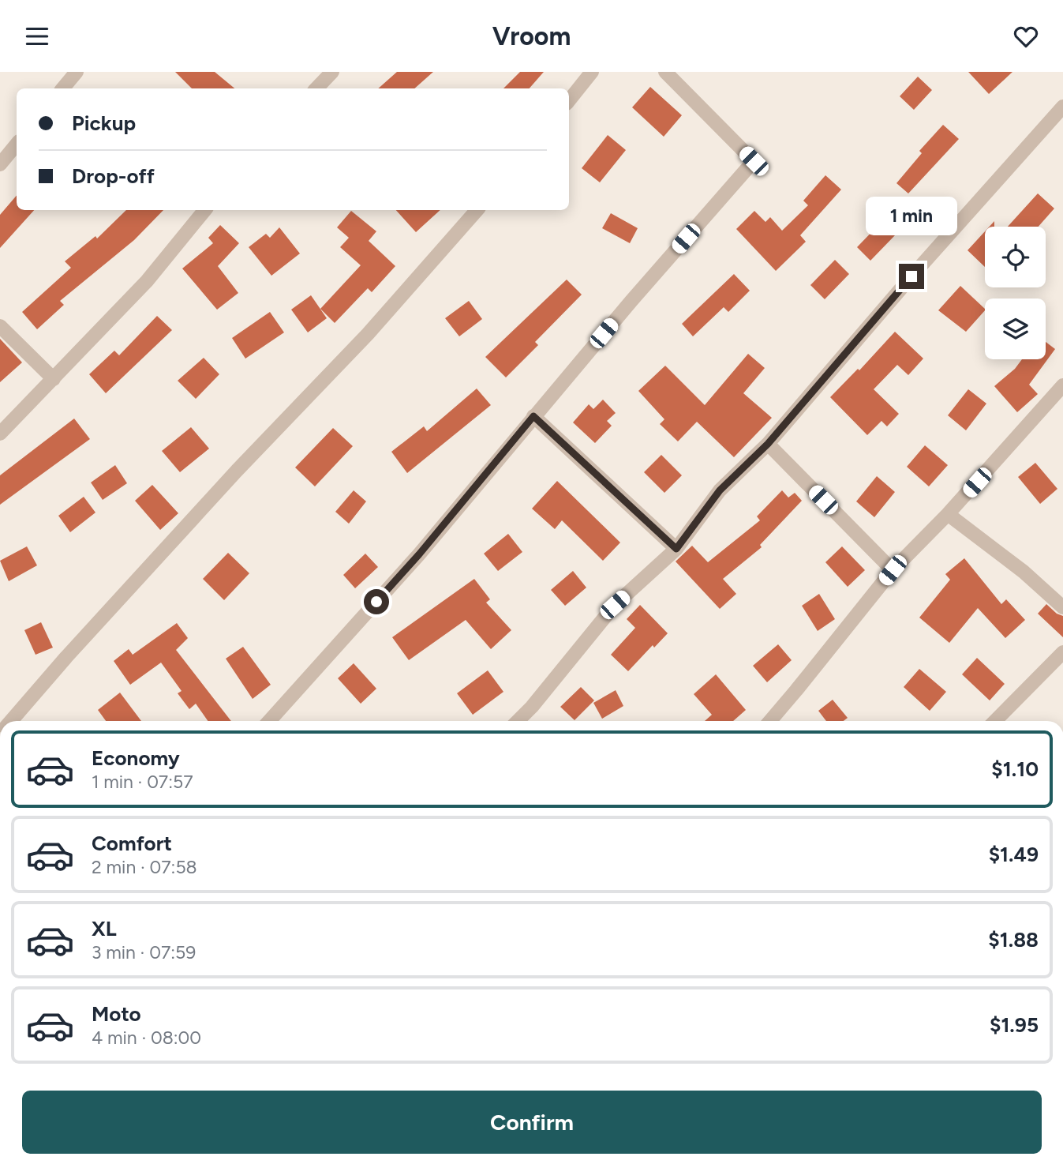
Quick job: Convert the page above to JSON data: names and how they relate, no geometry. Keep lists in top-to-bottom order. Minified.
{"page":{"header":"Vroom","banner":["Pickup","Drop-off"],"bubble":"1 min","list":[{"name":"Economy","note":"1 min · 07:57","value":"$1.10"},{"name":"Comfort","note":"2 min · 07:58","value":"$1.49"},{"name":"XL","note":"3 min · 07:59","value":"$1.88"},{"name":"Moto","note":"4 min · 08:00","value":"$1.95"}],"buttons":"Confirm"}}
